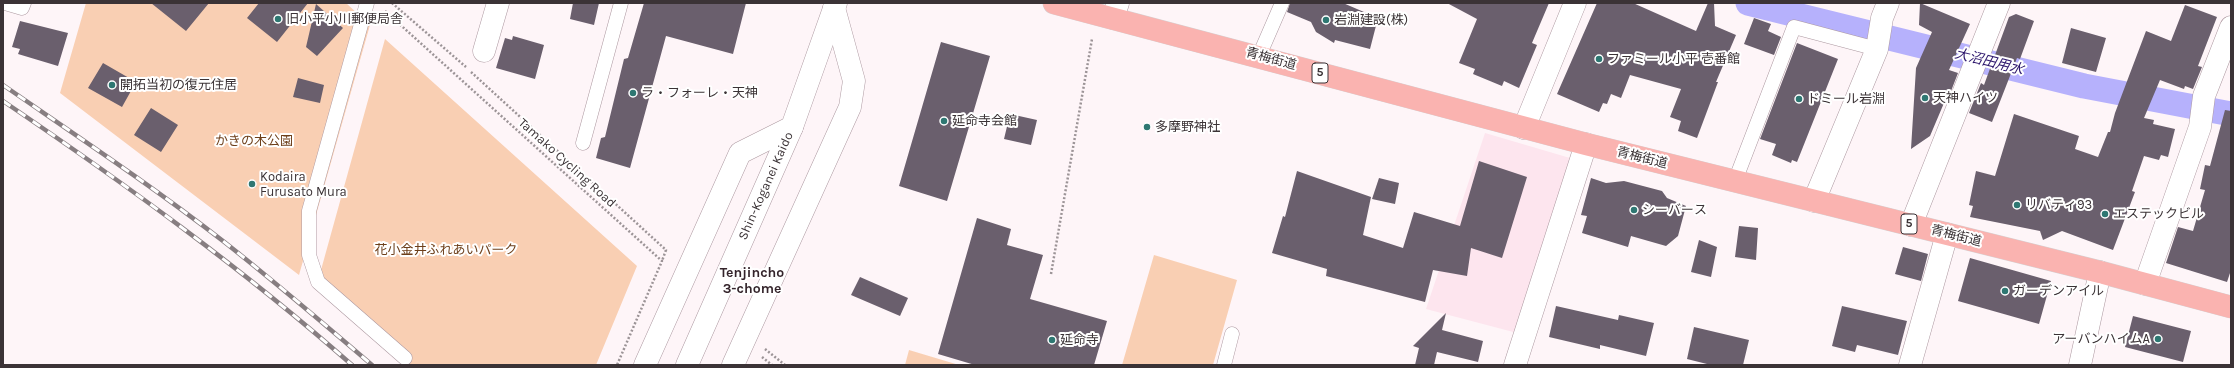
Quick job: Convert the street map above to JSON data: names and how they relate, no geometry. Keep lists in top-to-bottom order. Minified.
{"streets":{"main road":["青梅街道","5"],"street":["Shin-Koganei Kaido"],"path":["Tamako Cycling Road"]},"districts":["Tenjincho 3-chome"],"water":["大沼田用水"],"parks":["かきの木公園","花小金井ふれあいパーク"],"places":["旧小平小川郵便局舎","岩淵建設(株)","ファミール小平 壱番館","開拓当初の復元住居","ラ・フォーレ・天神","天神ハイツ","ドミール岩淵","延命寺会館","多摩野神社","Kodaira Furusato Mura","リバティ93","シーバース","エステックビル","ガーデンアイル","アーバンハイムA","延命寺"]}
